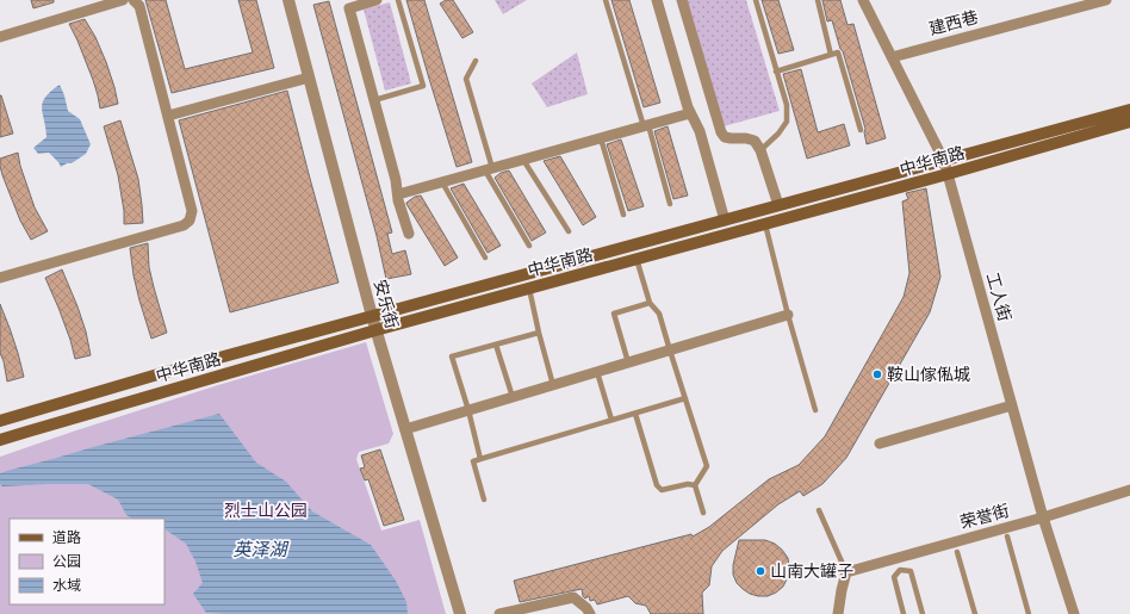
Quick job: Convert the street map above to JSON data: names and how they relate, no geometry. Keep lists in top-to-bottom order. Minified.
{"streets":{"main road":["中华南路"],"street":["建西巷","工人街","安乐街","荣誉街"]},"crossings":[["建西巷","工人街"],["中华南路","工人街"],["中华南路","安乐街"],["工人街","荣誉街"]],"water":["英泽湖"],"parks":["烈士山公园"],"places":["鞍山傢俬城","山南大罐子"],"legend":["道路","公园","水域"]}
